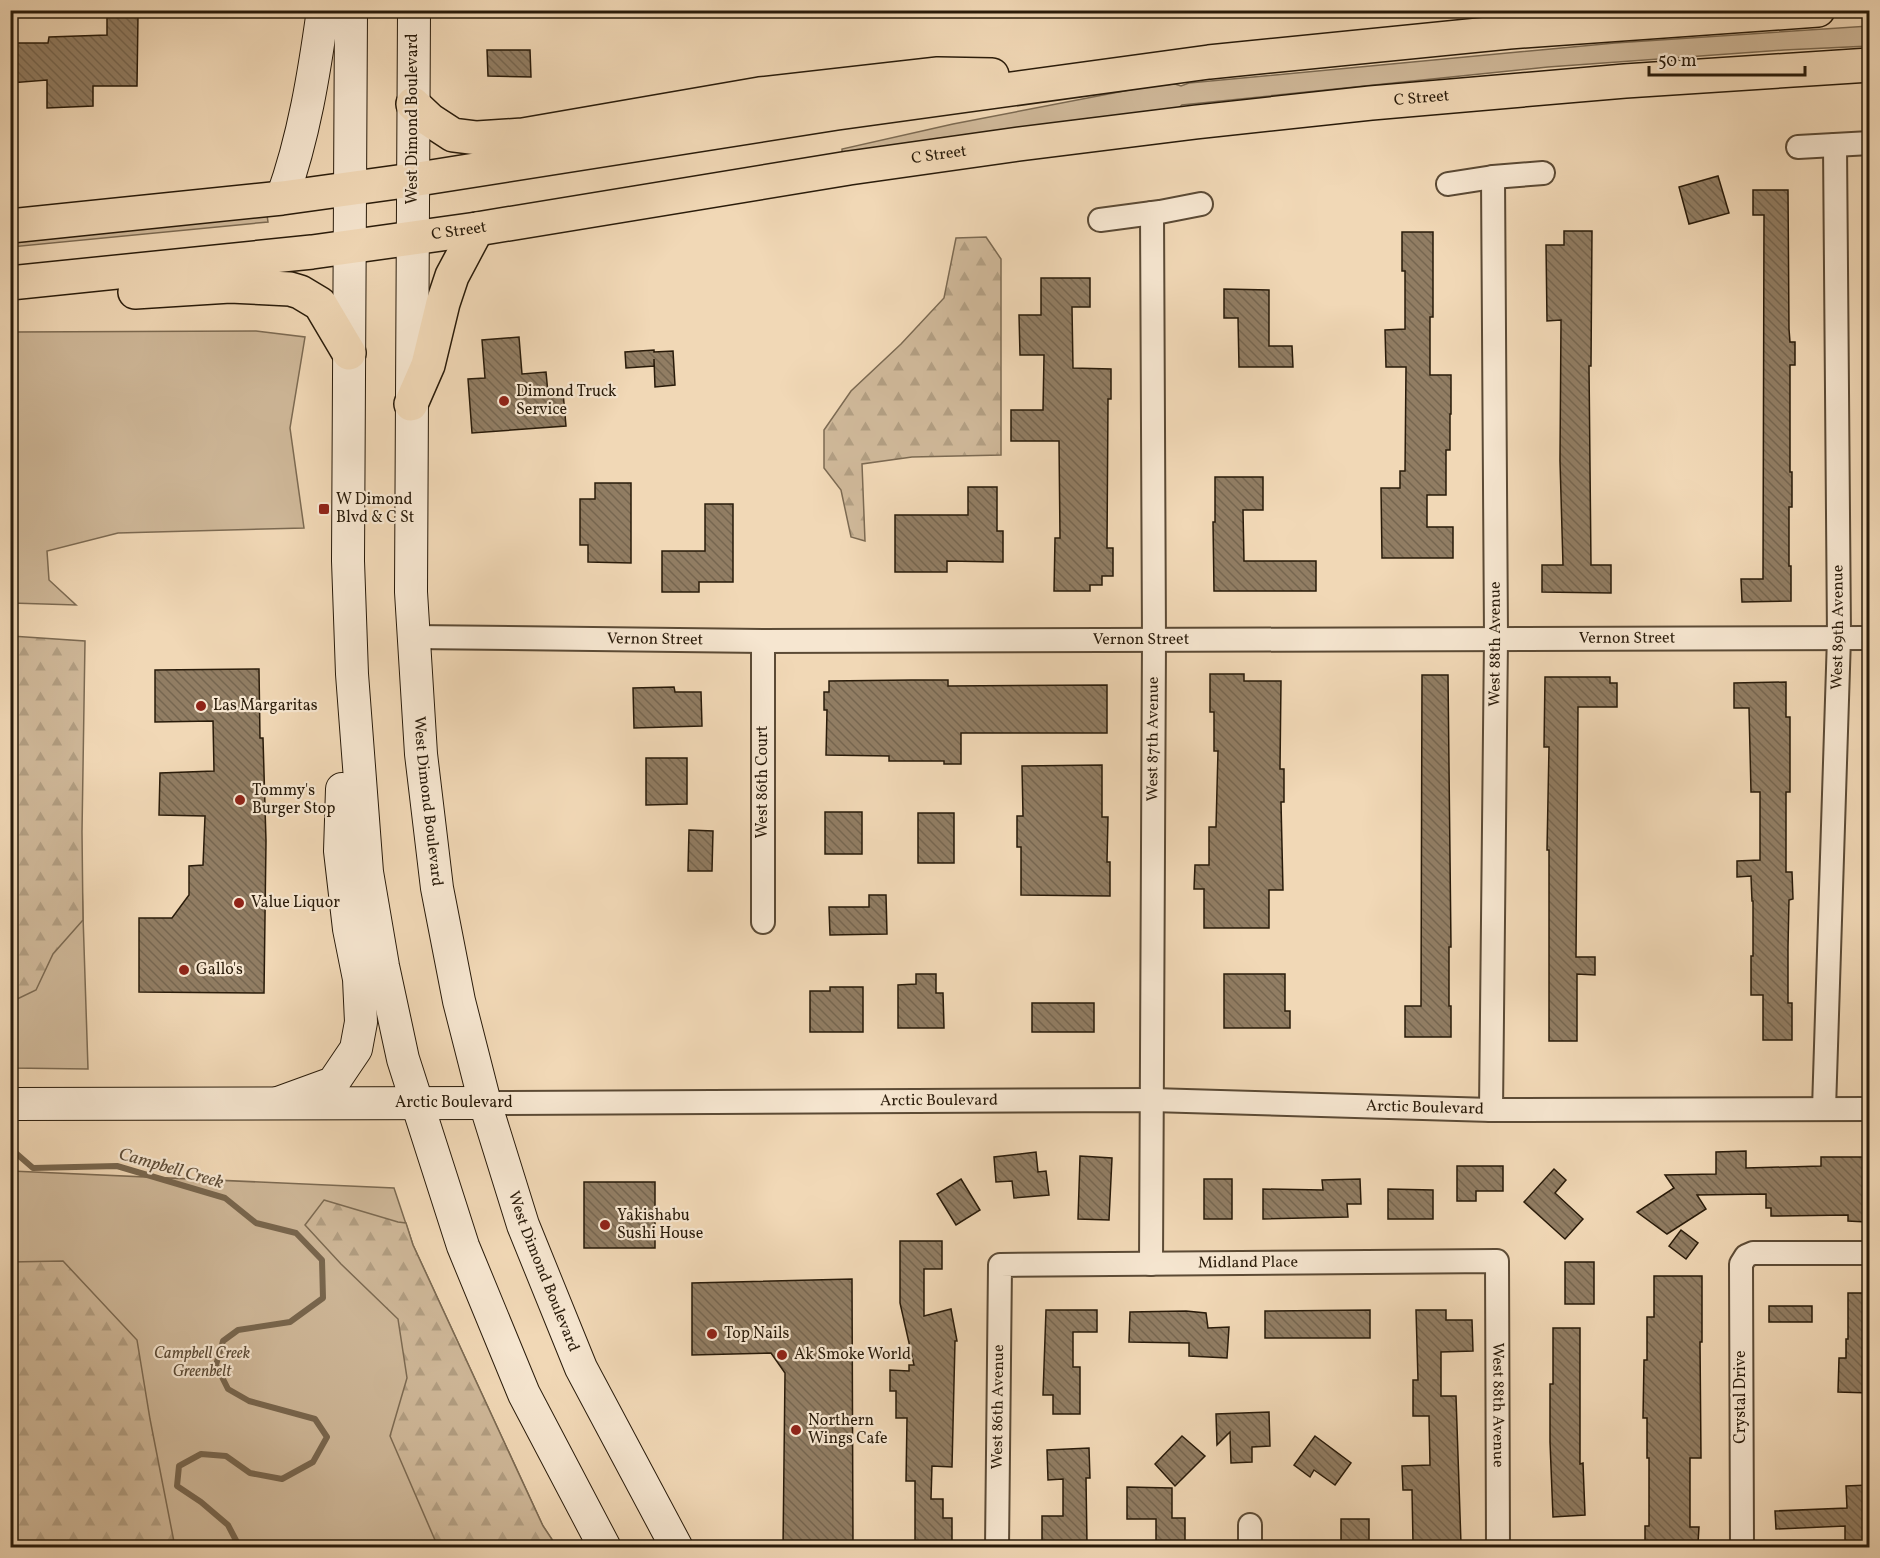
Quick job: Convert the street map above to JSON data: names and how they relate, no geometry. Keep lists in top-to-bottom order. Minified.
{"streets":{"main road":["C Street","West Dimond Boulevard","Arctic Boulevard"],"street":["West 89th Avenue","Vernon Street","West 88th Avenue","West 87th Avenue","West 86th Court","Midland Place","Crystal Drive","West 86th Avenue"]},"crossings":[["C Street","West Dimond Boulevard"],["West Dimond Boulevard","Vernon Street"],["West Dimond Boulevard","Arctic Boulevard"],["West 89th Avenue","Vernon Street"],["West 89th Avenue","Arctic Boulevard"],["Vernon Street","West 88th Avenue"],["Vernon Street","West 87th Avenue"],["Vernon Street","West 86th Court"],["West 88th Avenue","Arctic Boulevard"],["West 88th Avenue","Midland Place"],["West 87th Avenue","Arctic Boulevard"],["West 87th Avenue","Midland Place"],["Midland Place","West 86th Avenue"]],"water":["Campbell Creek"],"parks":["Campbell Creek Greenbelt"],"places":{"other":["Dimond Truck Service","Las Margaritas","Tommy's Burger Stop","Value Liquor","Gallo's","Yakishabu Sushi House","Top Nails","Ak Smoke World","Northern Wings Cafe"],"transit":["W Dimond Blvd & C St"]},"scale_bar":"50 m"}
